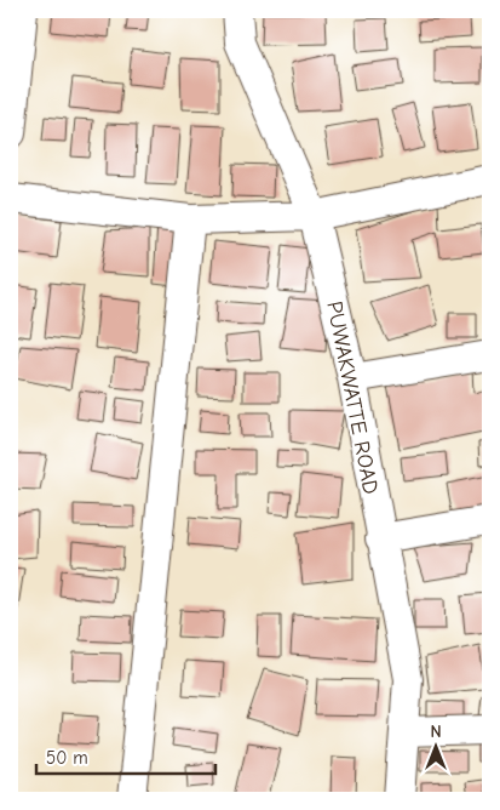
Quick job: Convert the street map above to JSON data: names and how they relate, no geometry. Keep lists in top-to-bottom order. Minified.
{"streets":{"street":["PUWAKWATTE ROAD"]},"scale_bar":"50 m","north":"top"}
